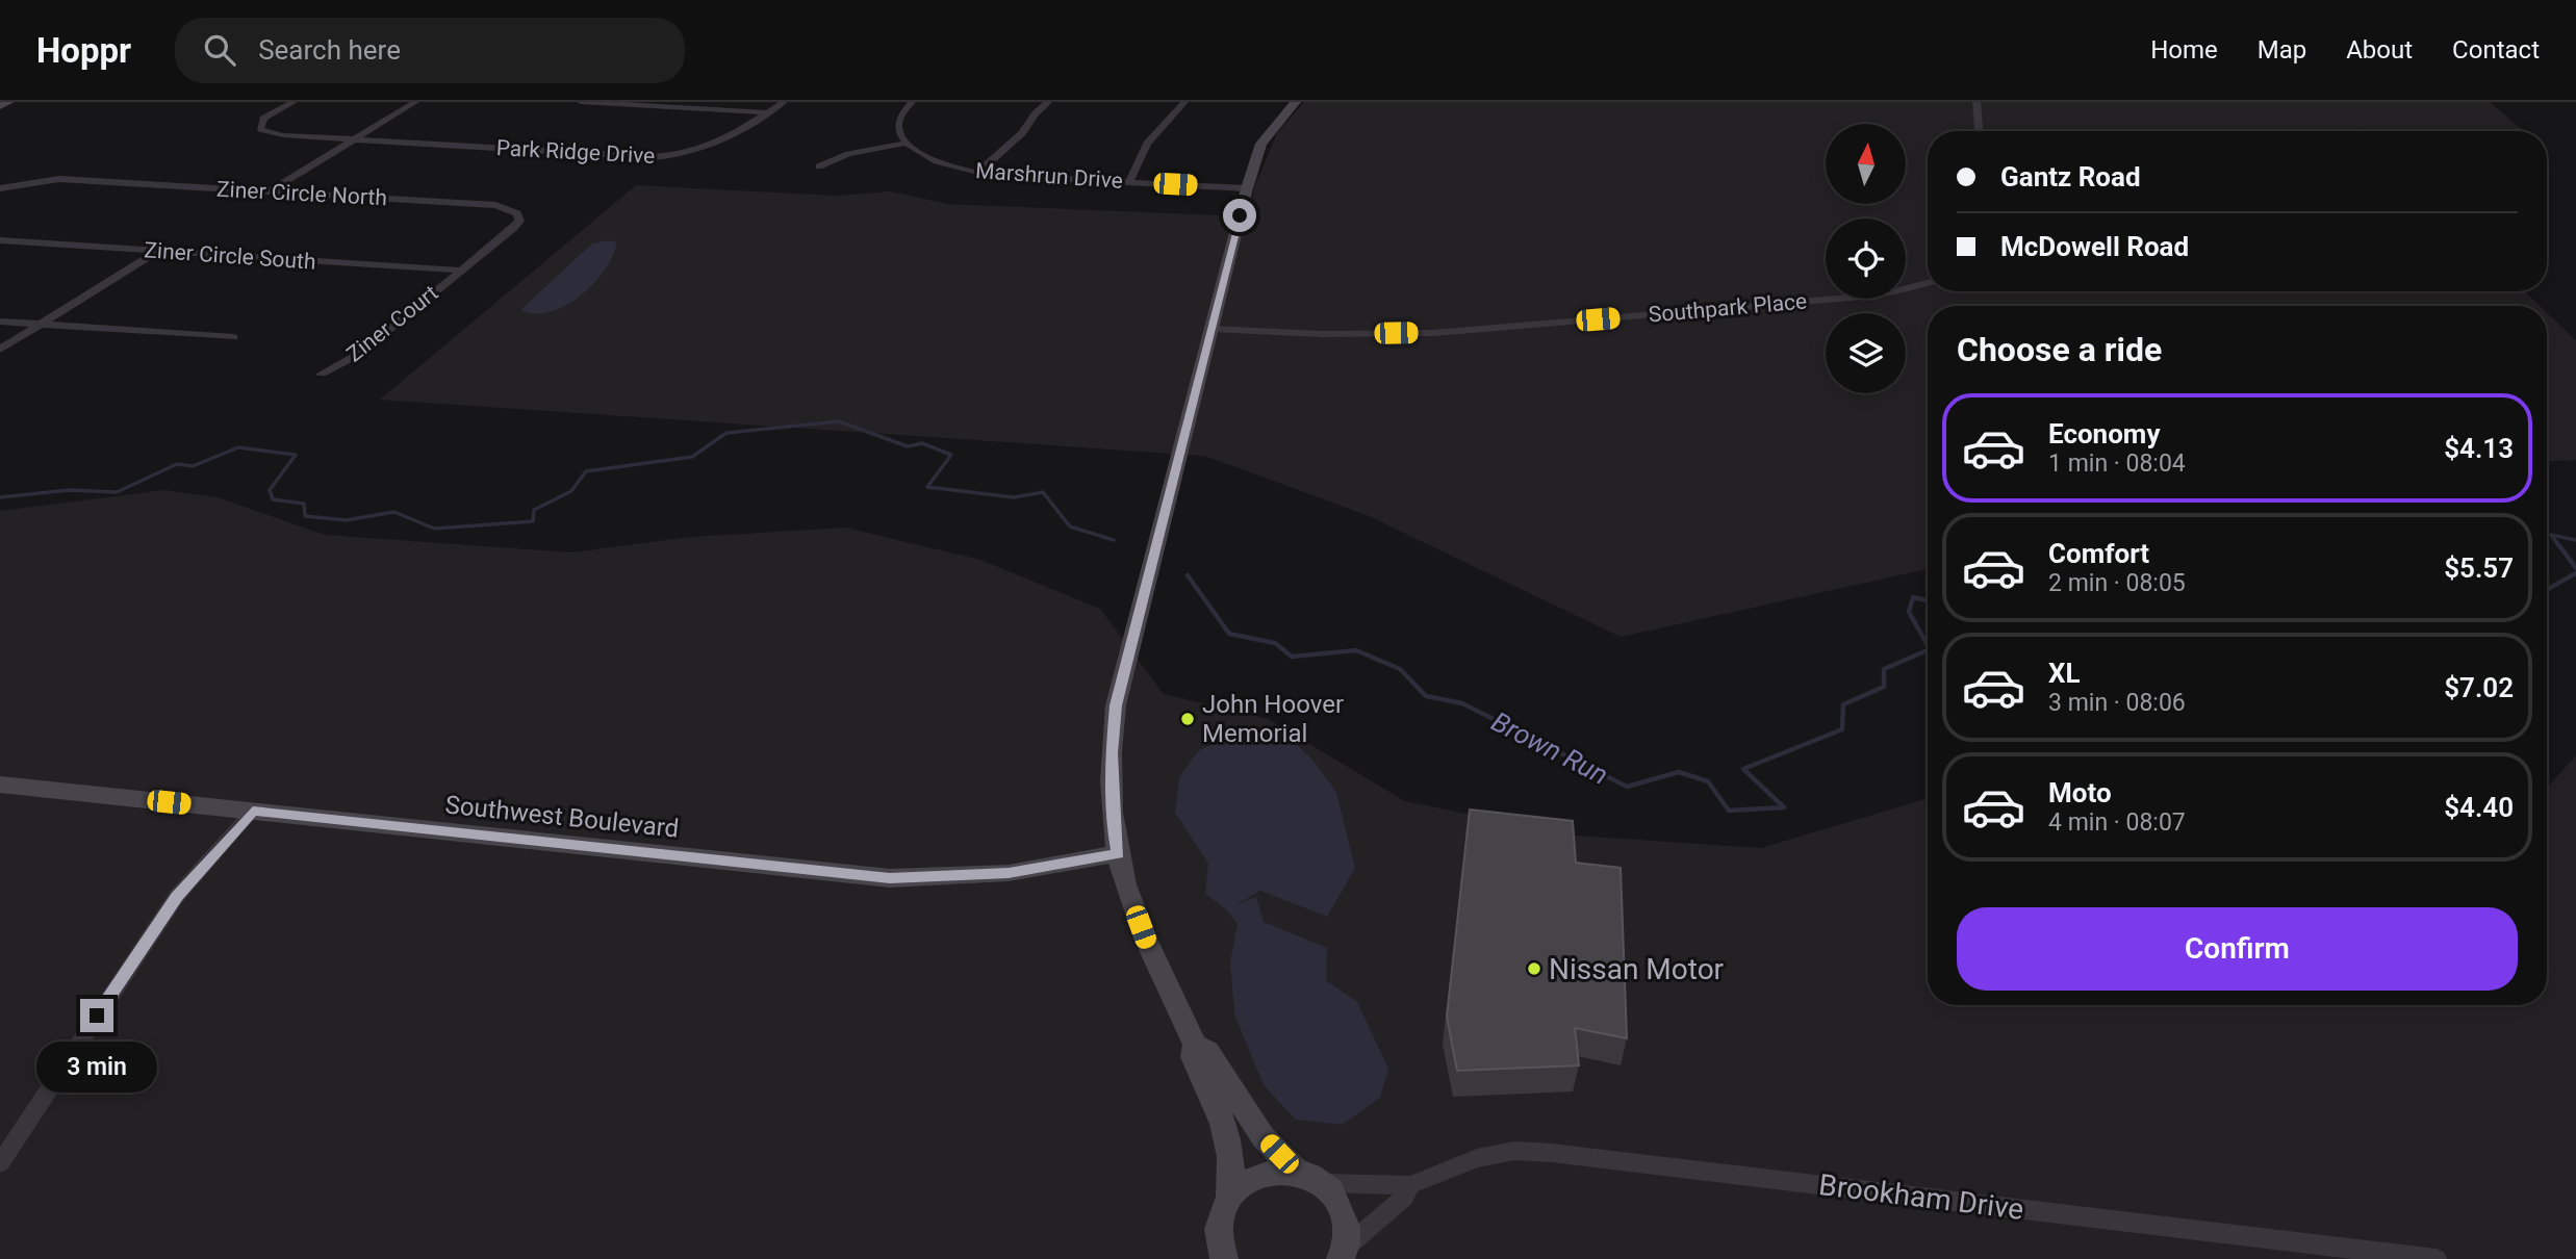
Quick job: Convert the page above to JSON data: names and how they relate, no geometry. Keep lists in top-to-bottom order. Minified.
{"streets":{"main road":["Southwest Boulevard"],"street":["Park Ridge Drive","Marshrun Drive","Ziner Circle North","Ziner Circle South","Southpark Place","Ziner Court","Brookham Drive"]},"crossings":[["Ziner Circle North","Ziner Circle South"],["Ziner Circle North","Ziner Court"],["Ziner Circle South","Ziner Court"]],"water":["Brown Run"],"places":["John Hoover Memorial","Nissan Motor"],"north":"top","page":{"header":"Hoppr","search":"Search here","nav":["Home","Map","About","Contact"],"banner":["Gantz Road","McDowell Road"],"heading":"Choose a ride","list":[{"name":"Economy","note":"1 min · 08:04","value":"$4.13"},{"name":"Comfort","note":"2 min · 08:05","value":"$5.57"},{"name":"XL","note":"3 min · 08:06","value":"$7.02"},{"name":"Moto","note":"4 min · 08:07","value":"$4.40"}],"buttons":"Confirm","bubble":"3 min"}}
